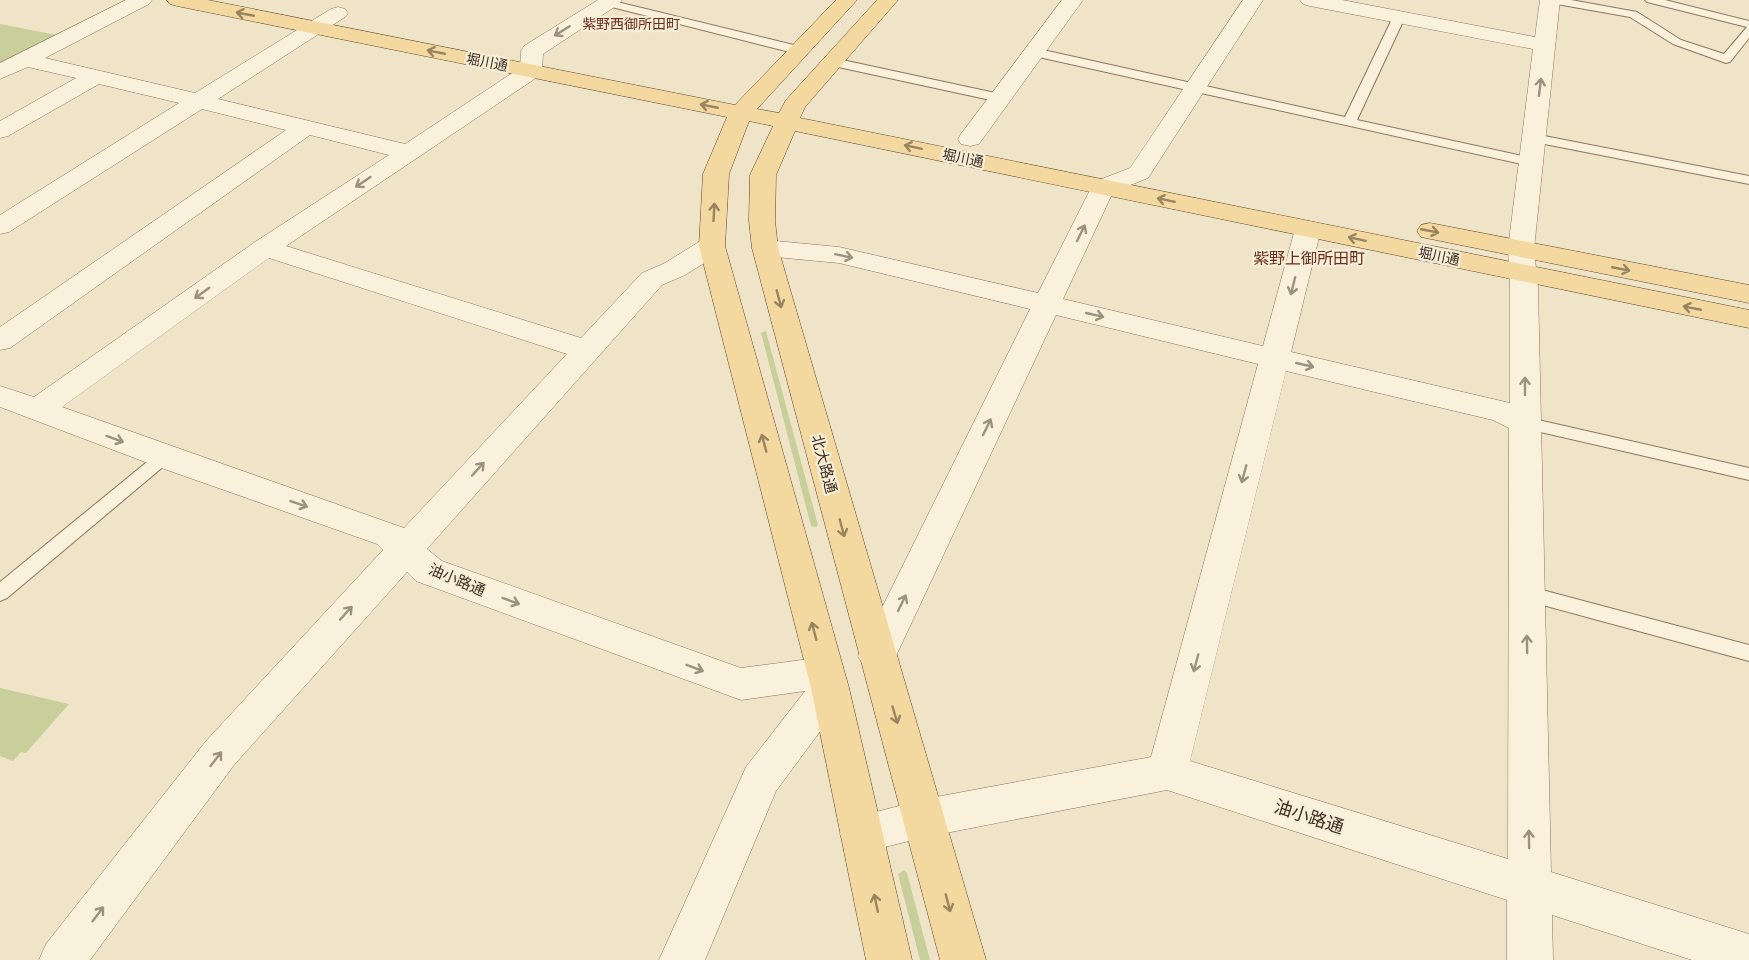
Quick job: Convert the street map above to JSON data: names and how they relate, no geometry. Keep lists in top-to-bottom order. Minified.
{"streets":{"main road":["堀川通","北大路通"],"street":["油小路通"]},"crossings":[["堀川通","北大路通"],["北大路通","油小路通"]],"districts":["紫野西御所田町","紫野上御所田町"]}
